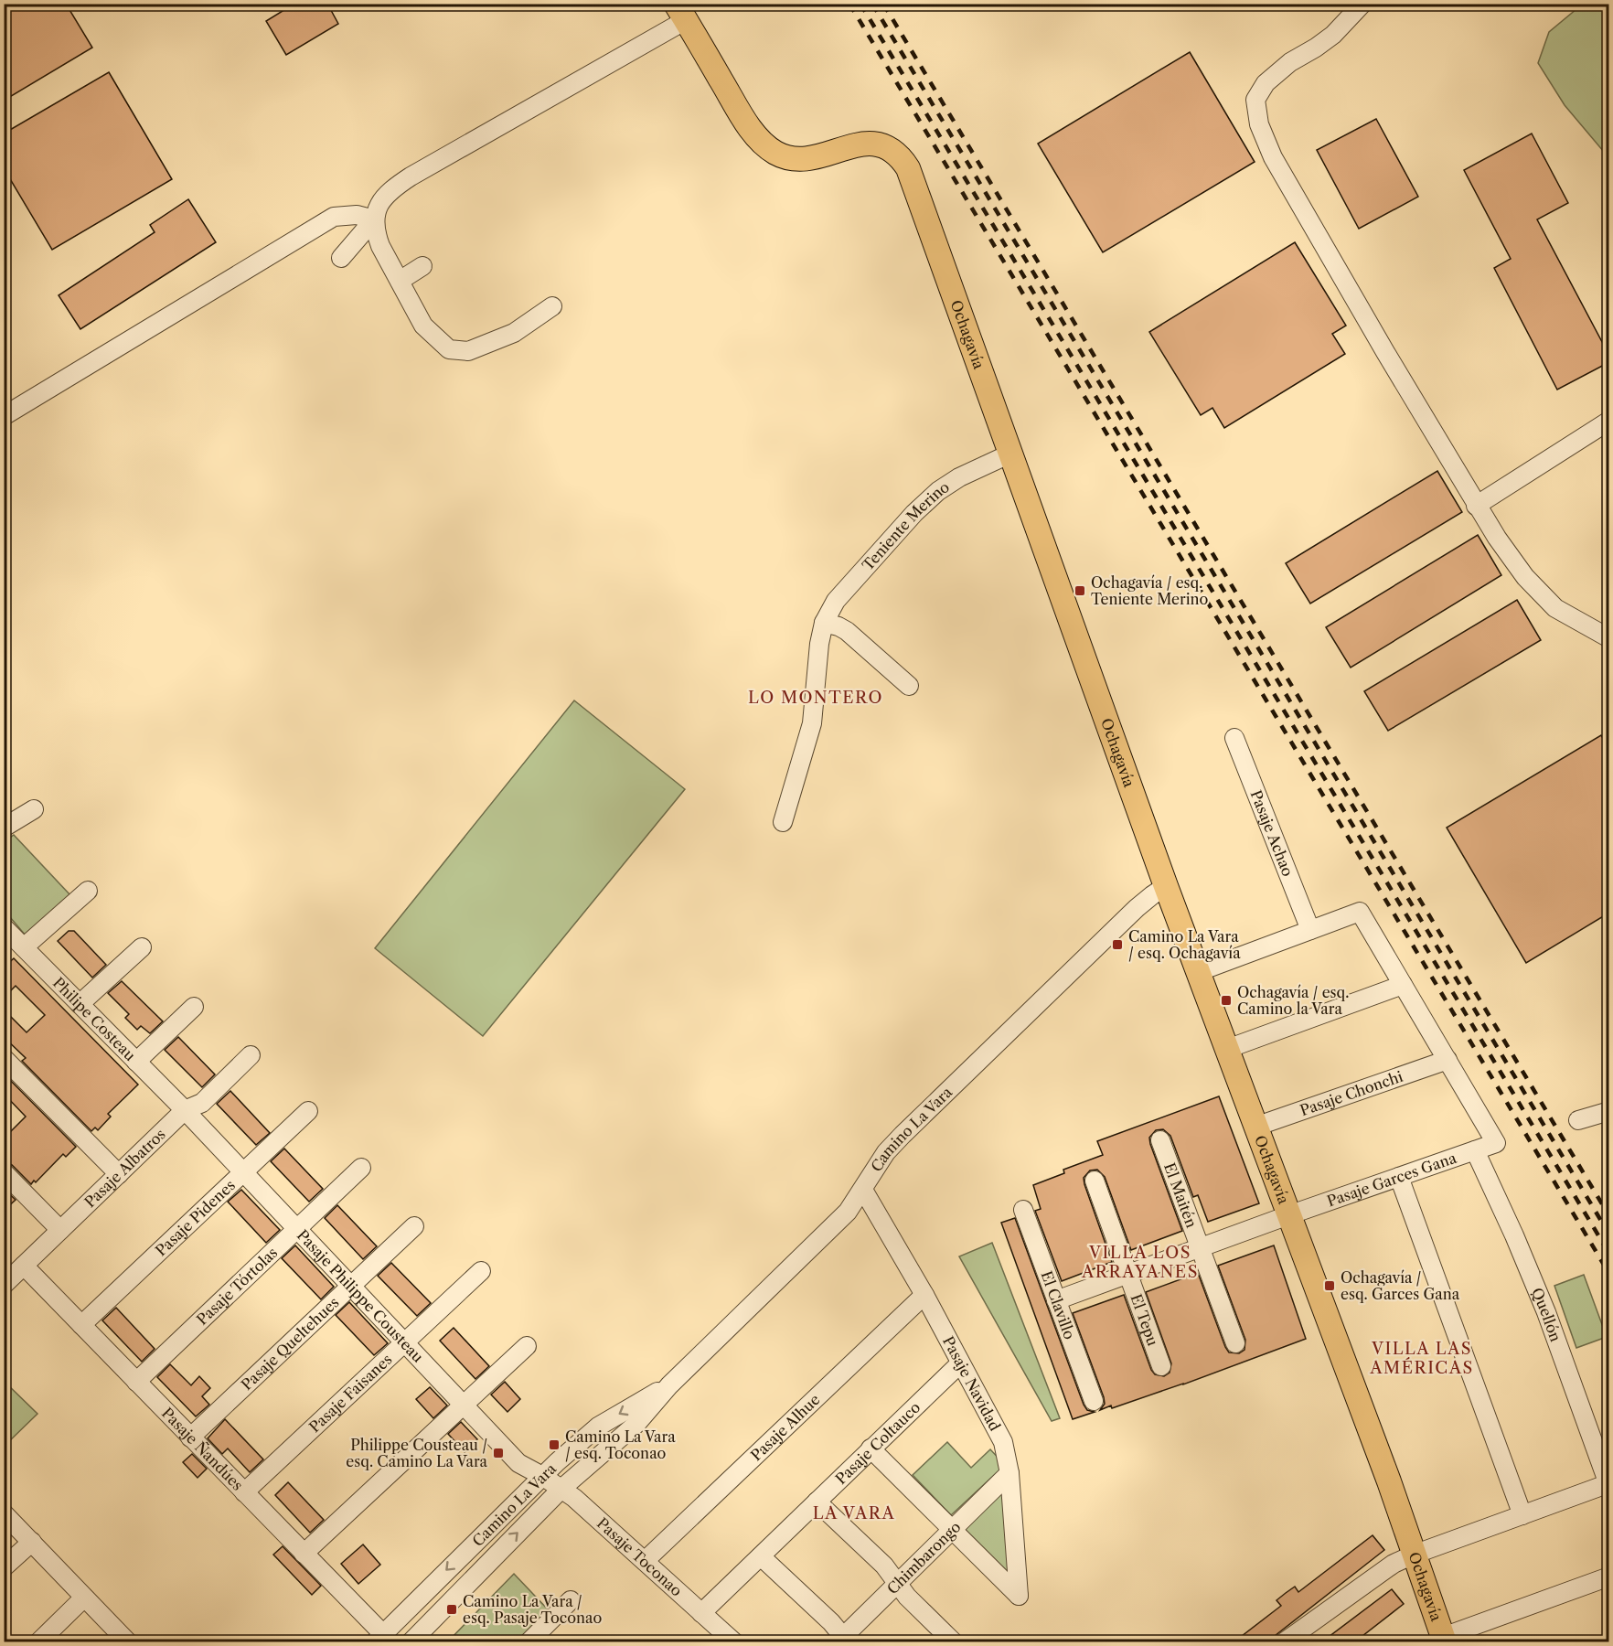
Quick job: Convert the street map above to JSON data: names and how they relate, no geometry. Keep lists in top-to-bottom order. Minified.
{"streets":{"main road":["Ochagavía"],"street":["Teniente Merino","Pasaje Achao","Philipe Costeau","Pasaje Chonchi","Camino La Vara","Pasaje Albatros","Pasaje Garces Gana","El Maitén","Pasaje Pidenes","Pasaje Tórtolas","Pasaje Philippe Cousteau","El Clavillo","Quellón","El Tepu","Pasaje Queltehues","Pasaje Navidad","Pasaje Faisanes","Pasaje Alhue","Pasaje Coltauco","Pasaje Ñandúes","Pasaje Toconao","Chimbarongo"]},"crossings":[["Ochagavía","Teniente Merino"],["Ochagavía","Pasaje Chonchi"],["Ochagavía","Camino La Vara"],["Ochagavía","Pasaje Garces Gana"],["Ochagavía","Quellón"],["Philipe Costeau","Pasaje Albatros"],["Philipe Costeau","Pasaje Philippe Cousteau"],["Pasaje Chonchi","Pasaje Garces Gana"],["Camino La Vara","Pasaje Philippe Cousteau"],["Camino La Vara","Pasaje Navidad"],["Camino La Vara","Pasaje Ñandúes"],["Camino La Vara","Pasaje Toconao"],["Pasaje Albatros","Pasaje Philippe Cousteau"],["Pasaje Albatros","Pasaje Ñandúes"],["Pasaje Garces Gana","El Maitén"],["Pasaje Garces Gana","El Clavillo"],["Pasaje Garces Gana","Quellón"],["Pasaje Garces Gana","El Tepu"],["Pasaje Pidenes","Pasaje Philippe Cousteau"],["Pasaje Pidenes","Pasaje Ñandúes"],["Pasaje Tórtolas","Pasaje Philippe Cousteau"],["Pasaje Tórtolas","Pasaje Ñandúes"],["Pasaje Philippe Cousteau","Pasaje Queltehues"],["Pasaje Philippe Cousteau","Pasaje Faisanes"],["Pasaje Philippe Cousteau","Pasaje Toconao"],["Pasaje Queltehues","Pasaje Ñandúes"],["Pasaje Navidad","Pasaje Alhue"],["Pasaje Navidad","Pasaje Coltauco"],["Pasaje Navidad","Chimbarongo"],["Pasaje Faisanes","Pasaje Ñandúes"],["Pasaje Alhue","Pasaje Toconao"],["Pasaje Coltauco","Pasaje Toconao"]],"districts":["LO MONTERO","VILLA LOS ARRAYANES","VILLA LAS AMÉRICAS","LA VARA"],"places":{"transit":["Ochagavía / esq. Teniente Merino","Camino La Vara / esq. Ochagavía","Ochagavía / esq. Camino la Vara","Ochagavía / esq. Garces Gana","Camino La Vara / esq. Toconao","Philippe Cousteau / esq. Camino La Vara","Camino La Vara / esq. Pasaje Toconao"]}}
